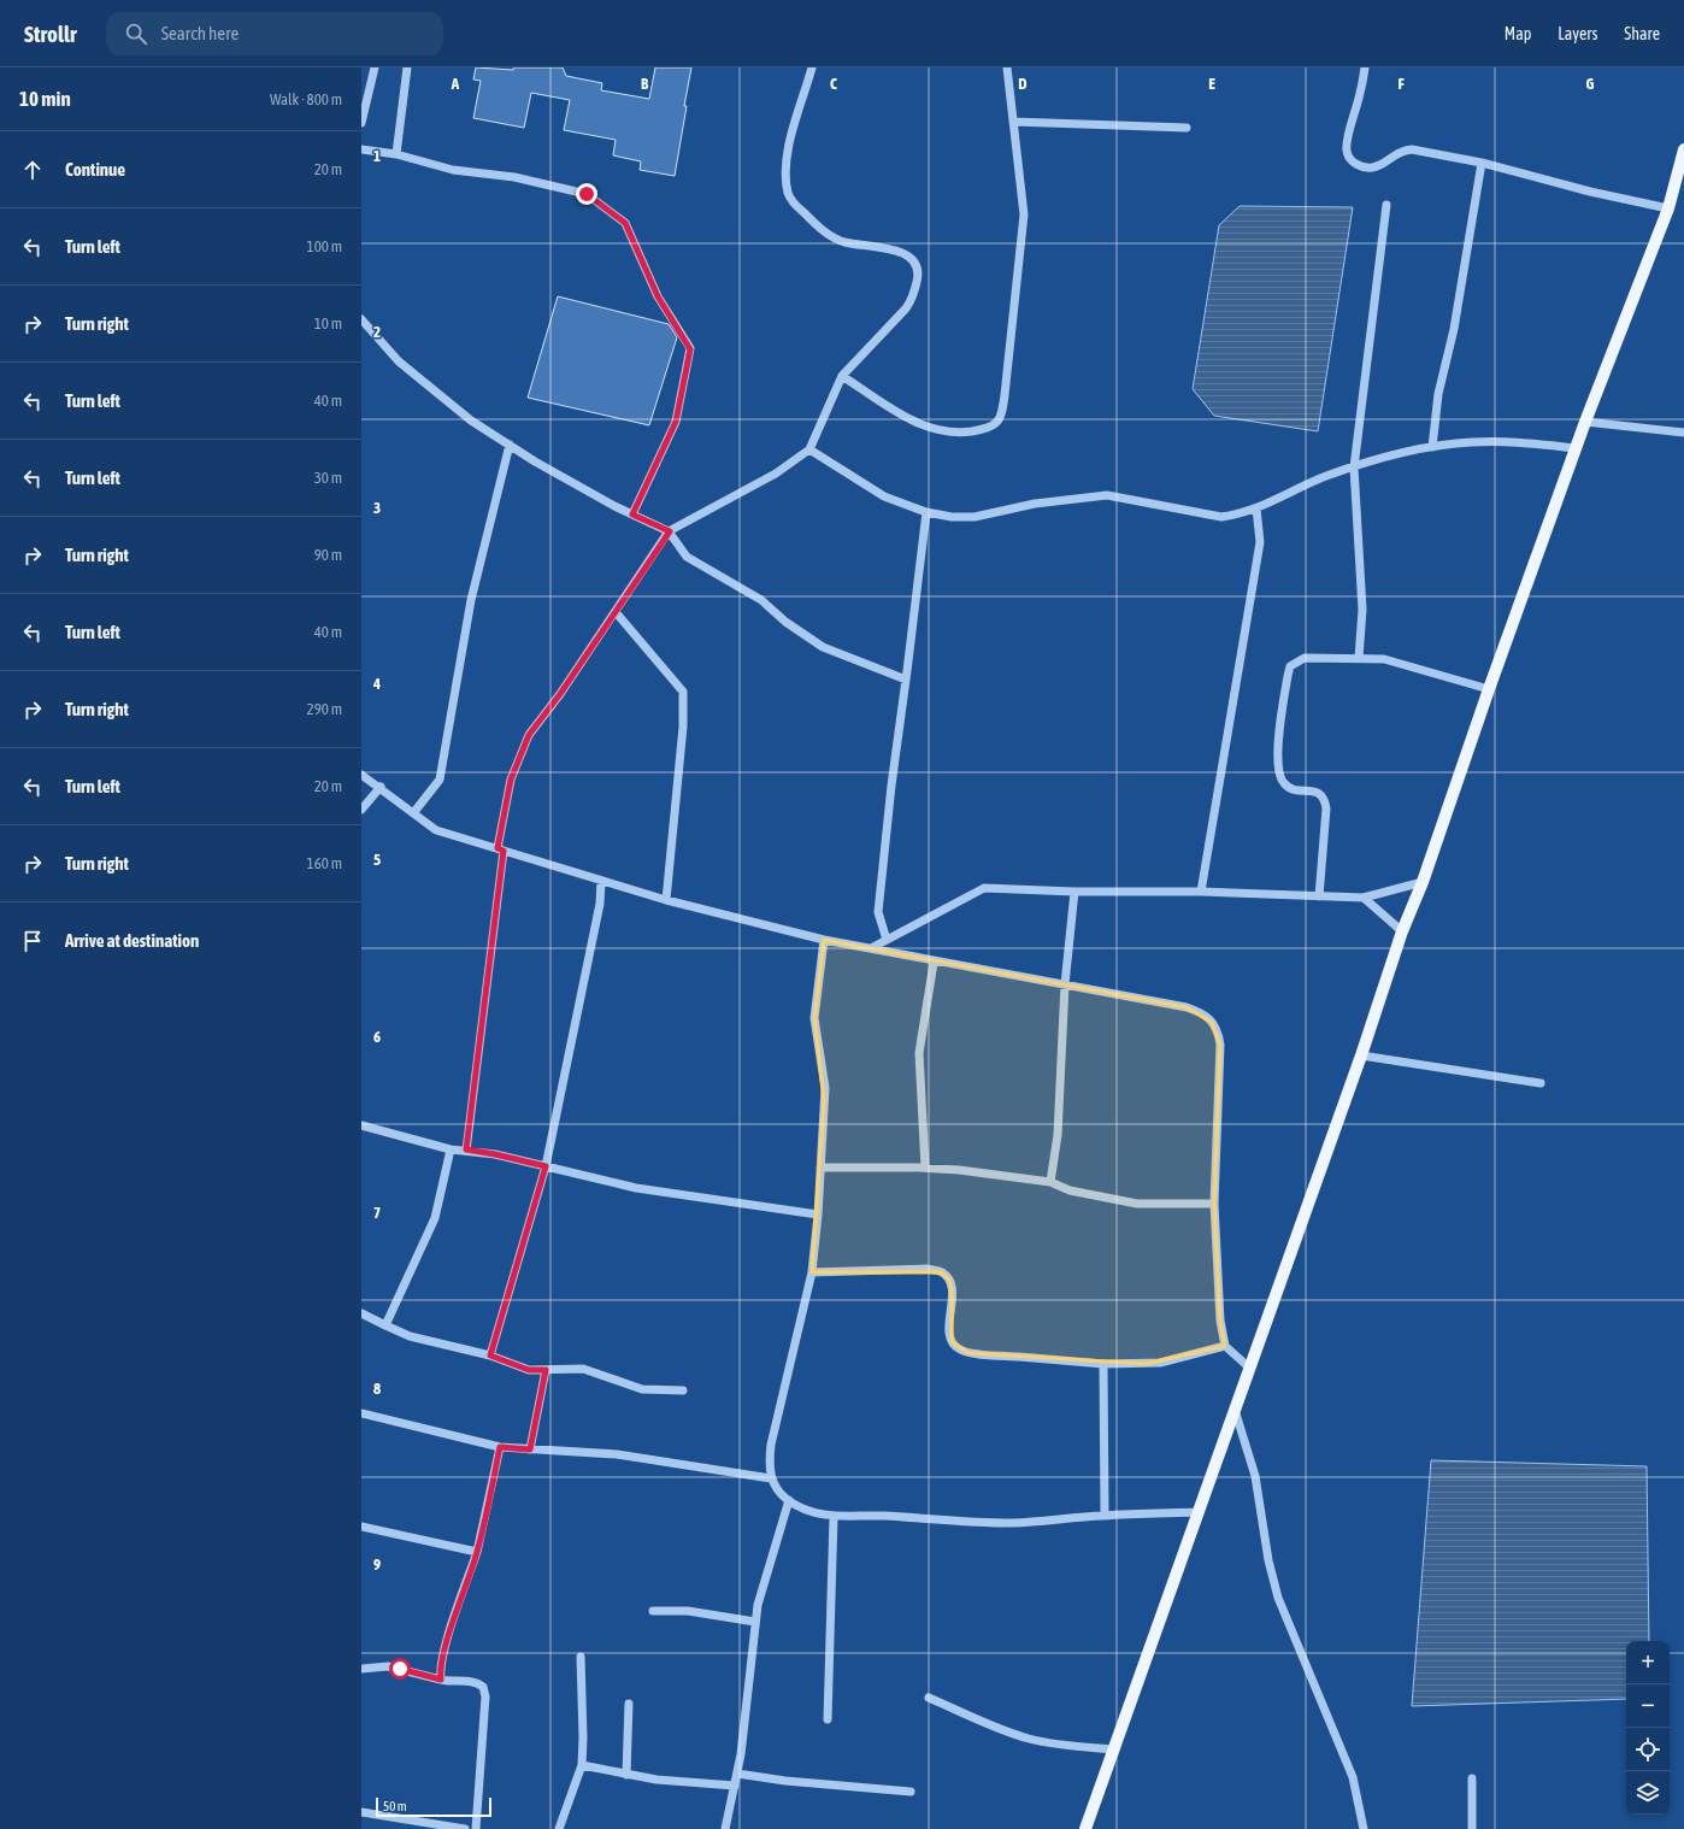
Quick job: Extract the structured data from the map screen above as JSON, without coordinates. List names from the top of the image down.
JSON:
{
  "scale_bar": "50 m",
  "page": {
    "header": "Strollr",
    "search": "Search here",
    "nav": ["Map", "Layers", "Share"],
    "heading": ["10 min", "Walk · 800 m"],
    "list": [
      ["Continue", "20 m"],
      ["Turn left", "100 m"],
      ["Turn right", "10 m"],
      ["Turn left", "40 m"],
      ["Turn left", "30 m"],
      ["Turn right", "90 m"],
      ["Turn left", "40 m"],
      ["Turn right", "290 m"],
      ["Turn left", "20 m"],
      ["Turn right", "160 m"],
      "Arrive at destination"
    ],
    "map_buttons": ["+", "−"],
    "scale": "50 m"
  },
  "grid": {
    "columns": [
      "A",
      "B",
      "C",
      "D",
      "E",
      "F",
      "G"
    ],
    "rows": [
      "1",
      "2",
      "3",
      "4",
      "5",
      "6",
      "7",
      "8",
      "9"
    ]
  }
}
